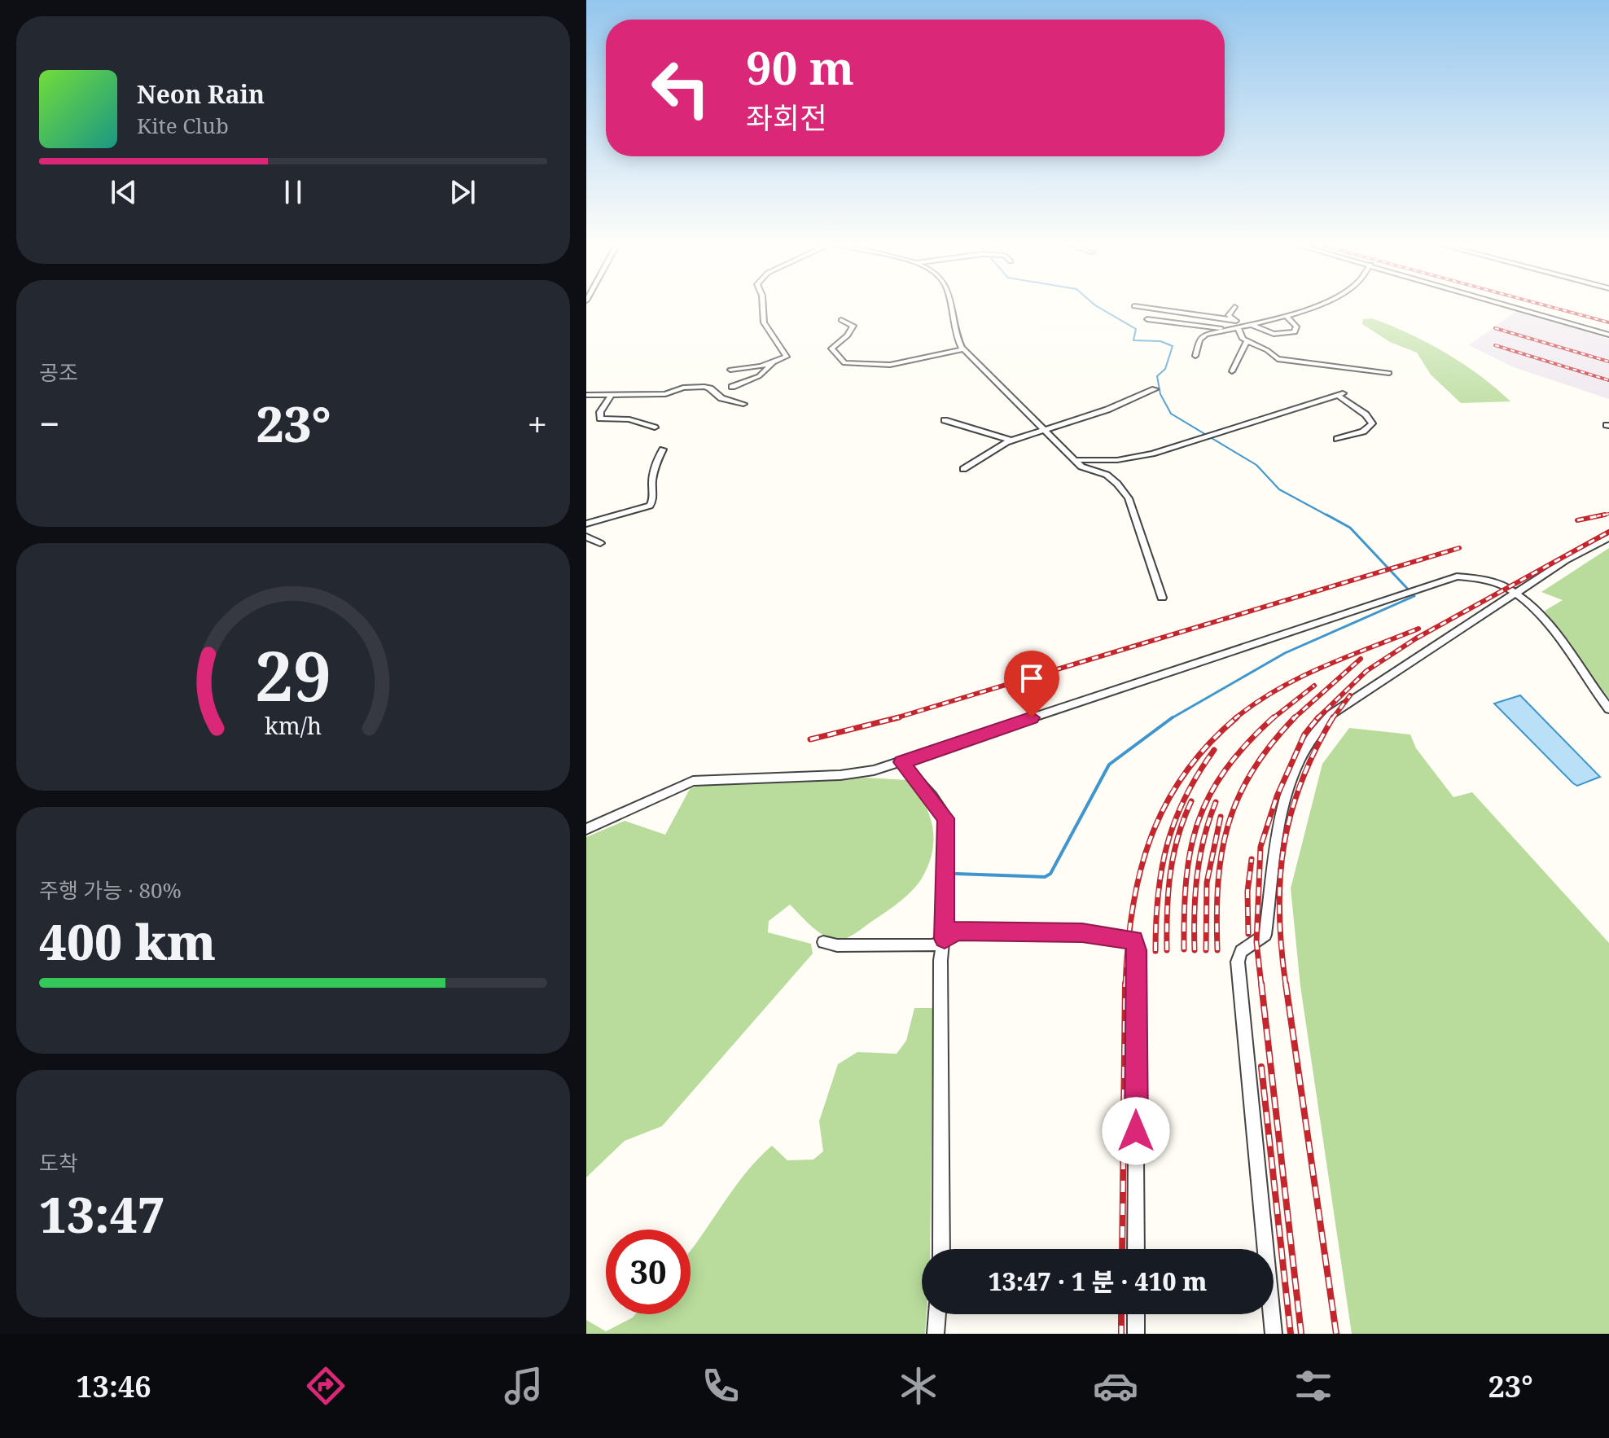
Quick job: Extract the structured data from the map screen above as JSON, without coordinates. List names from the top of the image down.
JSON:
{
  "page": {
    "turn": ["90 m", "좌회전"],
    "song": ["Neon Rain", "Kite Club"],
    "tile": [
      "공조",
      ["주행 가능 · 80%", "400 km"],
      ["도착", "13:47"]
    ],
    "heat": ["−", "23°", "+"],
    "limit": "30",
    "trip": "13:47 · 1 분 · 410 m",
    "tabs": ["13:46", "23°"],
    "gauge": ["29", "km/h"]
  }
}
